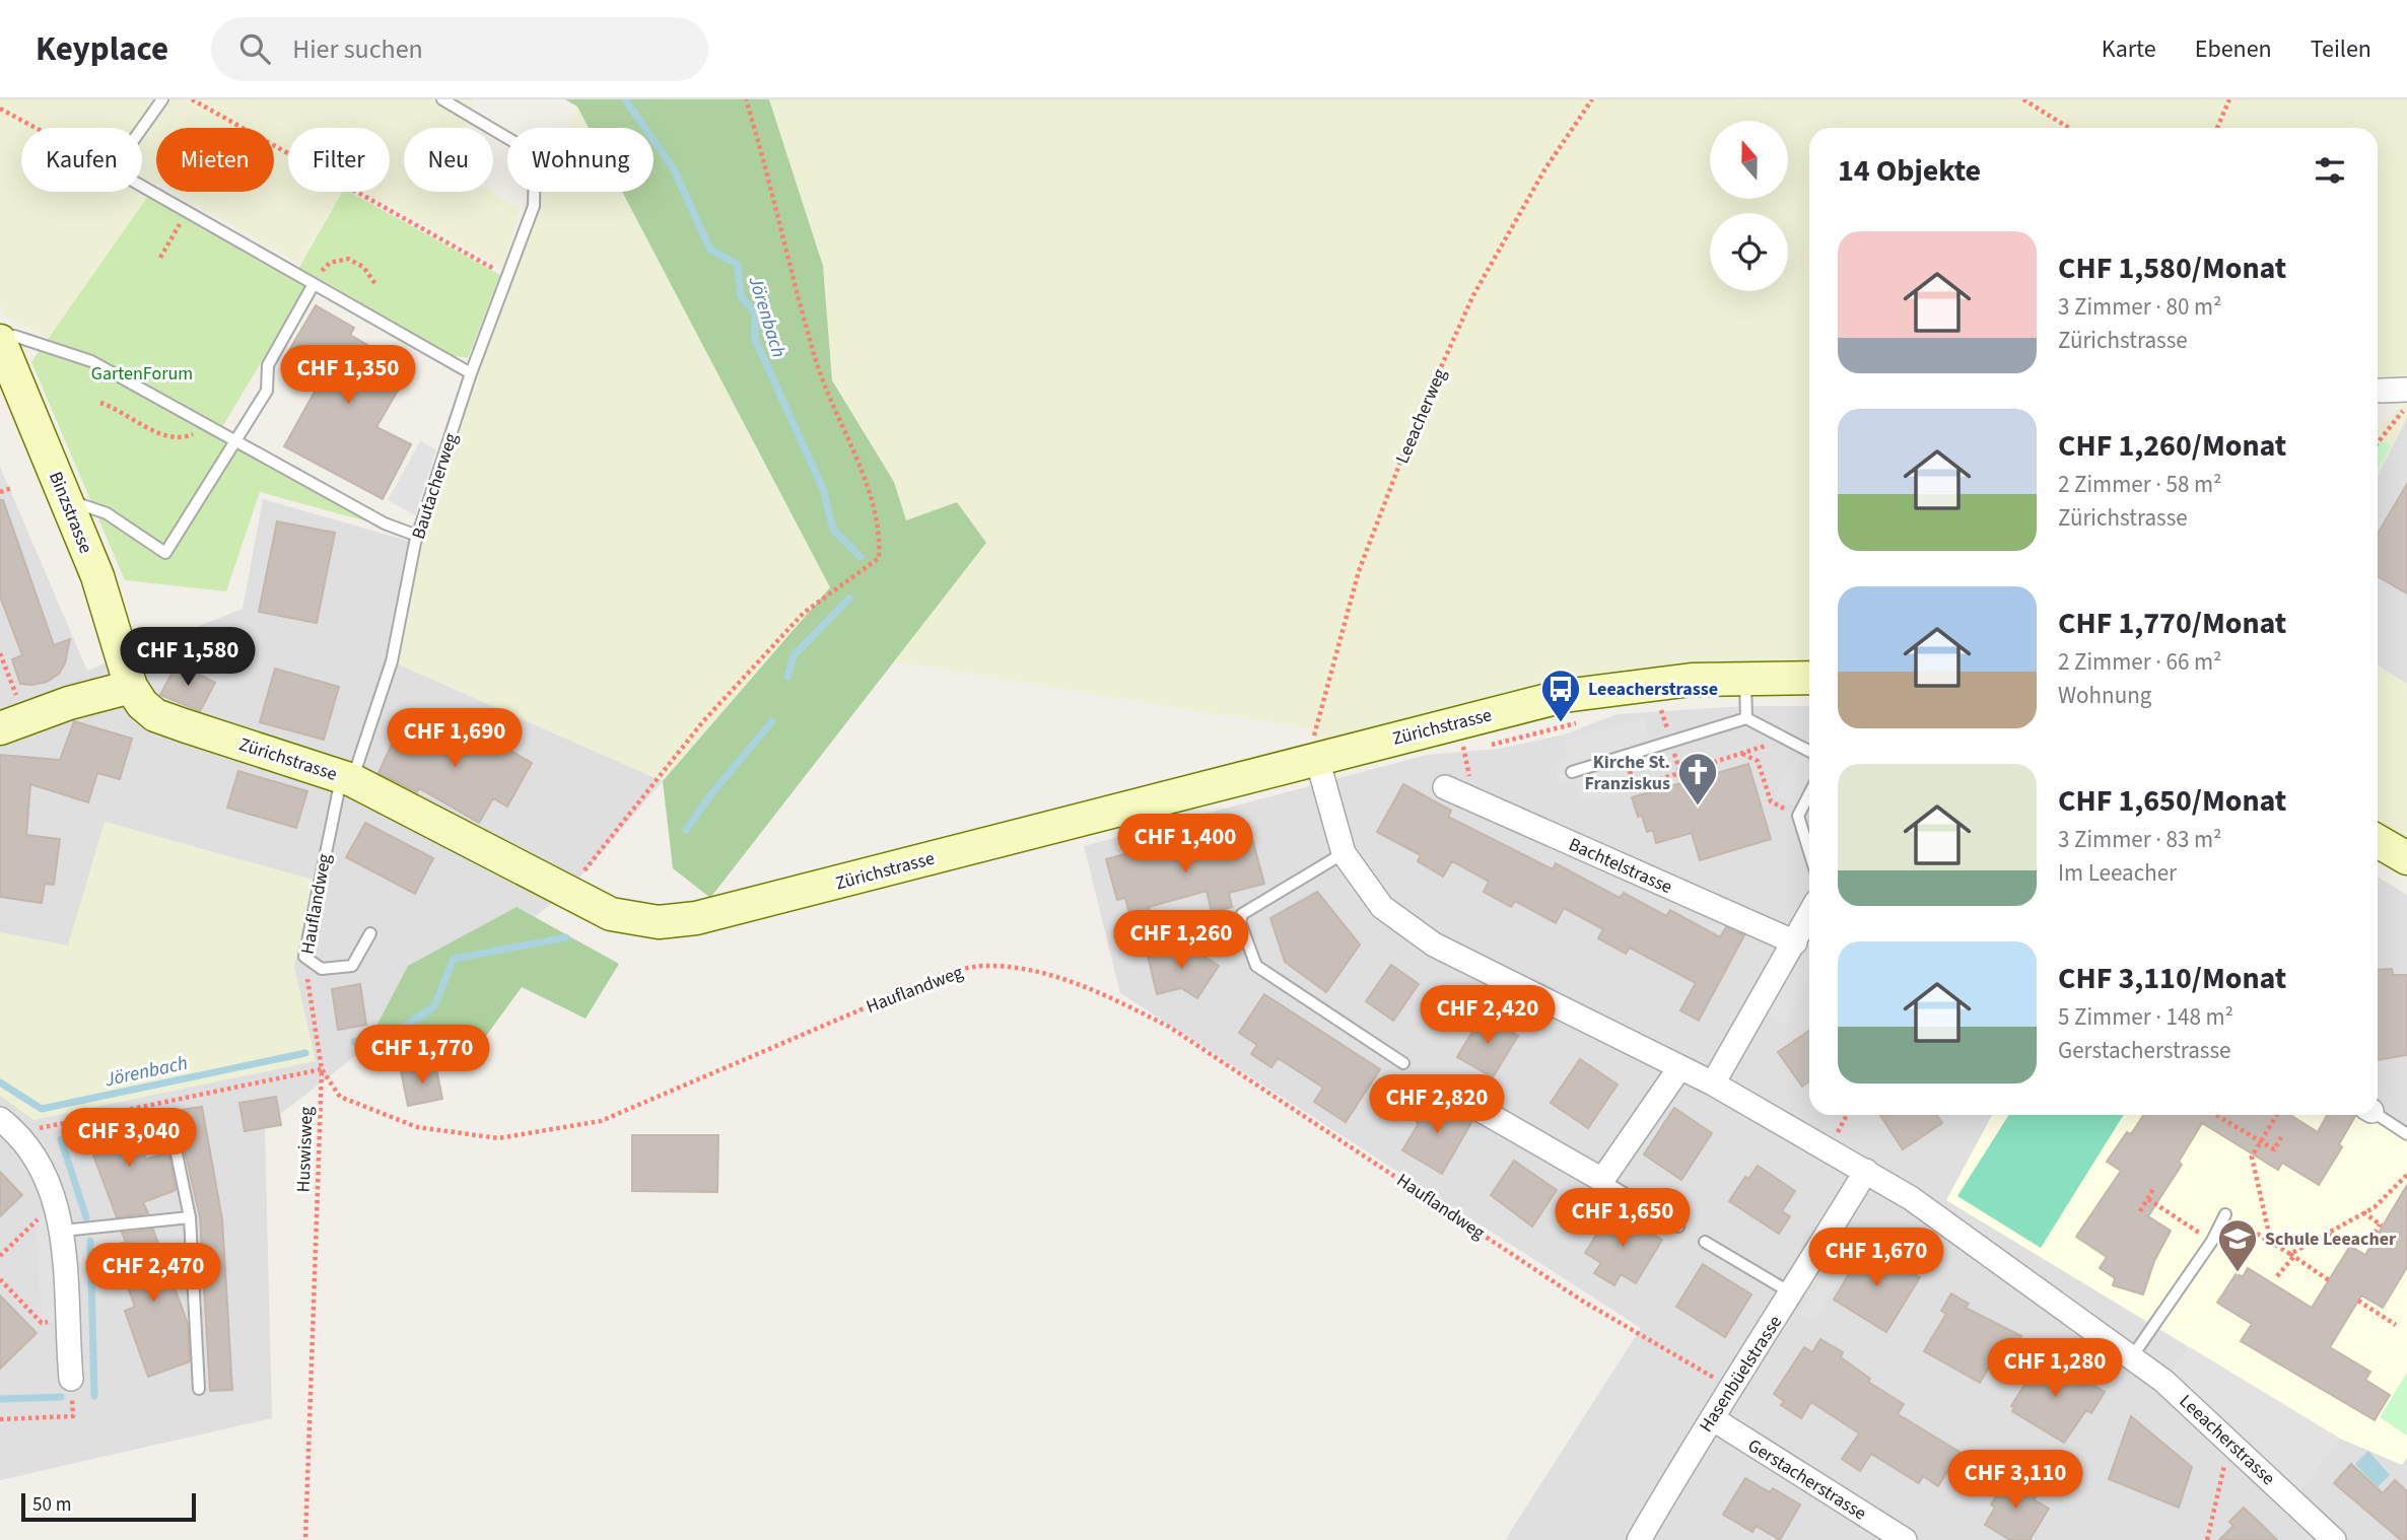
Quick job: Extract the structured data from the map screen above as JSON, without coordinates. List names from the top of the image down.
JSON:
{
  "streets": {
    "main road": ["Binzstrasse", "Zürichstrasse"],
    "street": [
      "Bachtelstrasse",
      "Hasenbüelstrasse",
      "Leeacherstrasse",
      "Gerstacherstrasse"
    ],
    "lane": ["Bautacherweg", "Hauflandweg"],
    "path": ["Leeacherweg", "Huswisweg"]
  },
  "crossings": [
    ["Leeacherweg", "Zürichstrasse"],
    ["Leeacherweg", "Leeacherstrasse"],
    ["Bautacherweg", "Zürichstrasse"],
    ["Bautacherweg", "Hauflandweg"],
    ["Binzstrasse", "Zürichstrasse"],
    ["Zürichstrasse", "Hauflandweg"],
    ["Zürichstrasse", "Leeacherstrasse"],
    ["Hauflandweg", "Huswisweg"],
    ["Hauflandweg", "Hasenbüelstrasse"],
    ["Hasenbüelstrasse", "Leeacherstrasse"],
    ["Hasenbüelstrasse", "Gerstacherstrasse"]
  ],
  "water": ["Jörenbach"],
  "parks": ["GartenForum"],
  "places": {
    "bus stop": ["Leeacherstrasse"],
    "church": ["Kirche St. Franziskus"],
    "school or university": ["Schule Leeacher"]
  },
  "scale_bar": "50 m",
  "north": "top",
  "page": {
    "header": "Keyplace",
    "search": "Hier suchen",
    "nav": ["Karte", "Ebenen", "Teilen"],
    "chip": [
      "Kaufen",
      "Mieten",
      "Filter",
      "Neu",
      "Wohnung"
    ],
    "heading": "14 Objekte",
    "list": [
      {
        "name": "CHF 1,580/Monat",
        "note": "3 Zimmer · 80 m² · Zürichstrasse"
      },
      {
        "name": "CHF 1,260/Monat",
        "note": "2 Zimmer · 58 m² · Zürichstrasse"
      },
      {
        "name": "CHF 1,770/Monat",
        "note": "2 Zimmer · 66 m² · Wohnung"
      },
      {
        "name": "CHF 1,650/Monat",
        "note": "3 Zimmer · 83 m² · Im Leeacher"
      },
      {
        "name": "CHF 3,110/Monat",
        "note": "5 Zimmer · 148 m² · Gerstacherstrasse"
      }
    ],
    "price": [
      "CHF 1,350",
      "CHF 1,580",
      "CHF 1,690",
      "CHF 1,400",
      "CHF 1,260",
      "CHF 2,420",
      "CHF 1,770",
      "CHF 2,820",
      "CHF 3,040",
      "CHF 1,650",
      "CHF 1,670",
      "CHF 2,470",
      "CHF 1,280",
      "CHF 3,110"
    ],
    "scale": "50 m"
  }
}
